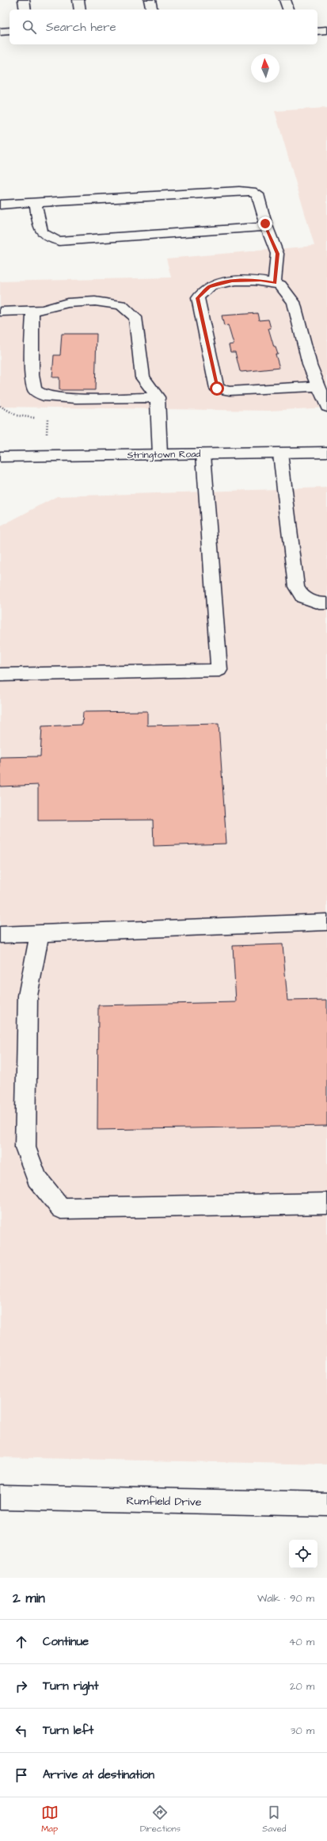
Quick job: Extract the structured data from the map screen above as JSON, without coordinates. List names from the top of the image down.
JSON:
{
  "streets": {
    "main road": ["Stringtown Road", "Rumfield Drive"]
  },
  "north": "top",
  "page": {
    "search": "Search here",
    "heading": ["2 min", "Walk · 90 m"],
    "list": [
      ["Continue", "40 m"],
      ["Turn right", "20 m"],
      ["Turn left", "30 m"],
      "Arrive at destination"
    ],
    "nav": ["Map", "Directions", "Saved"]
  }
}
